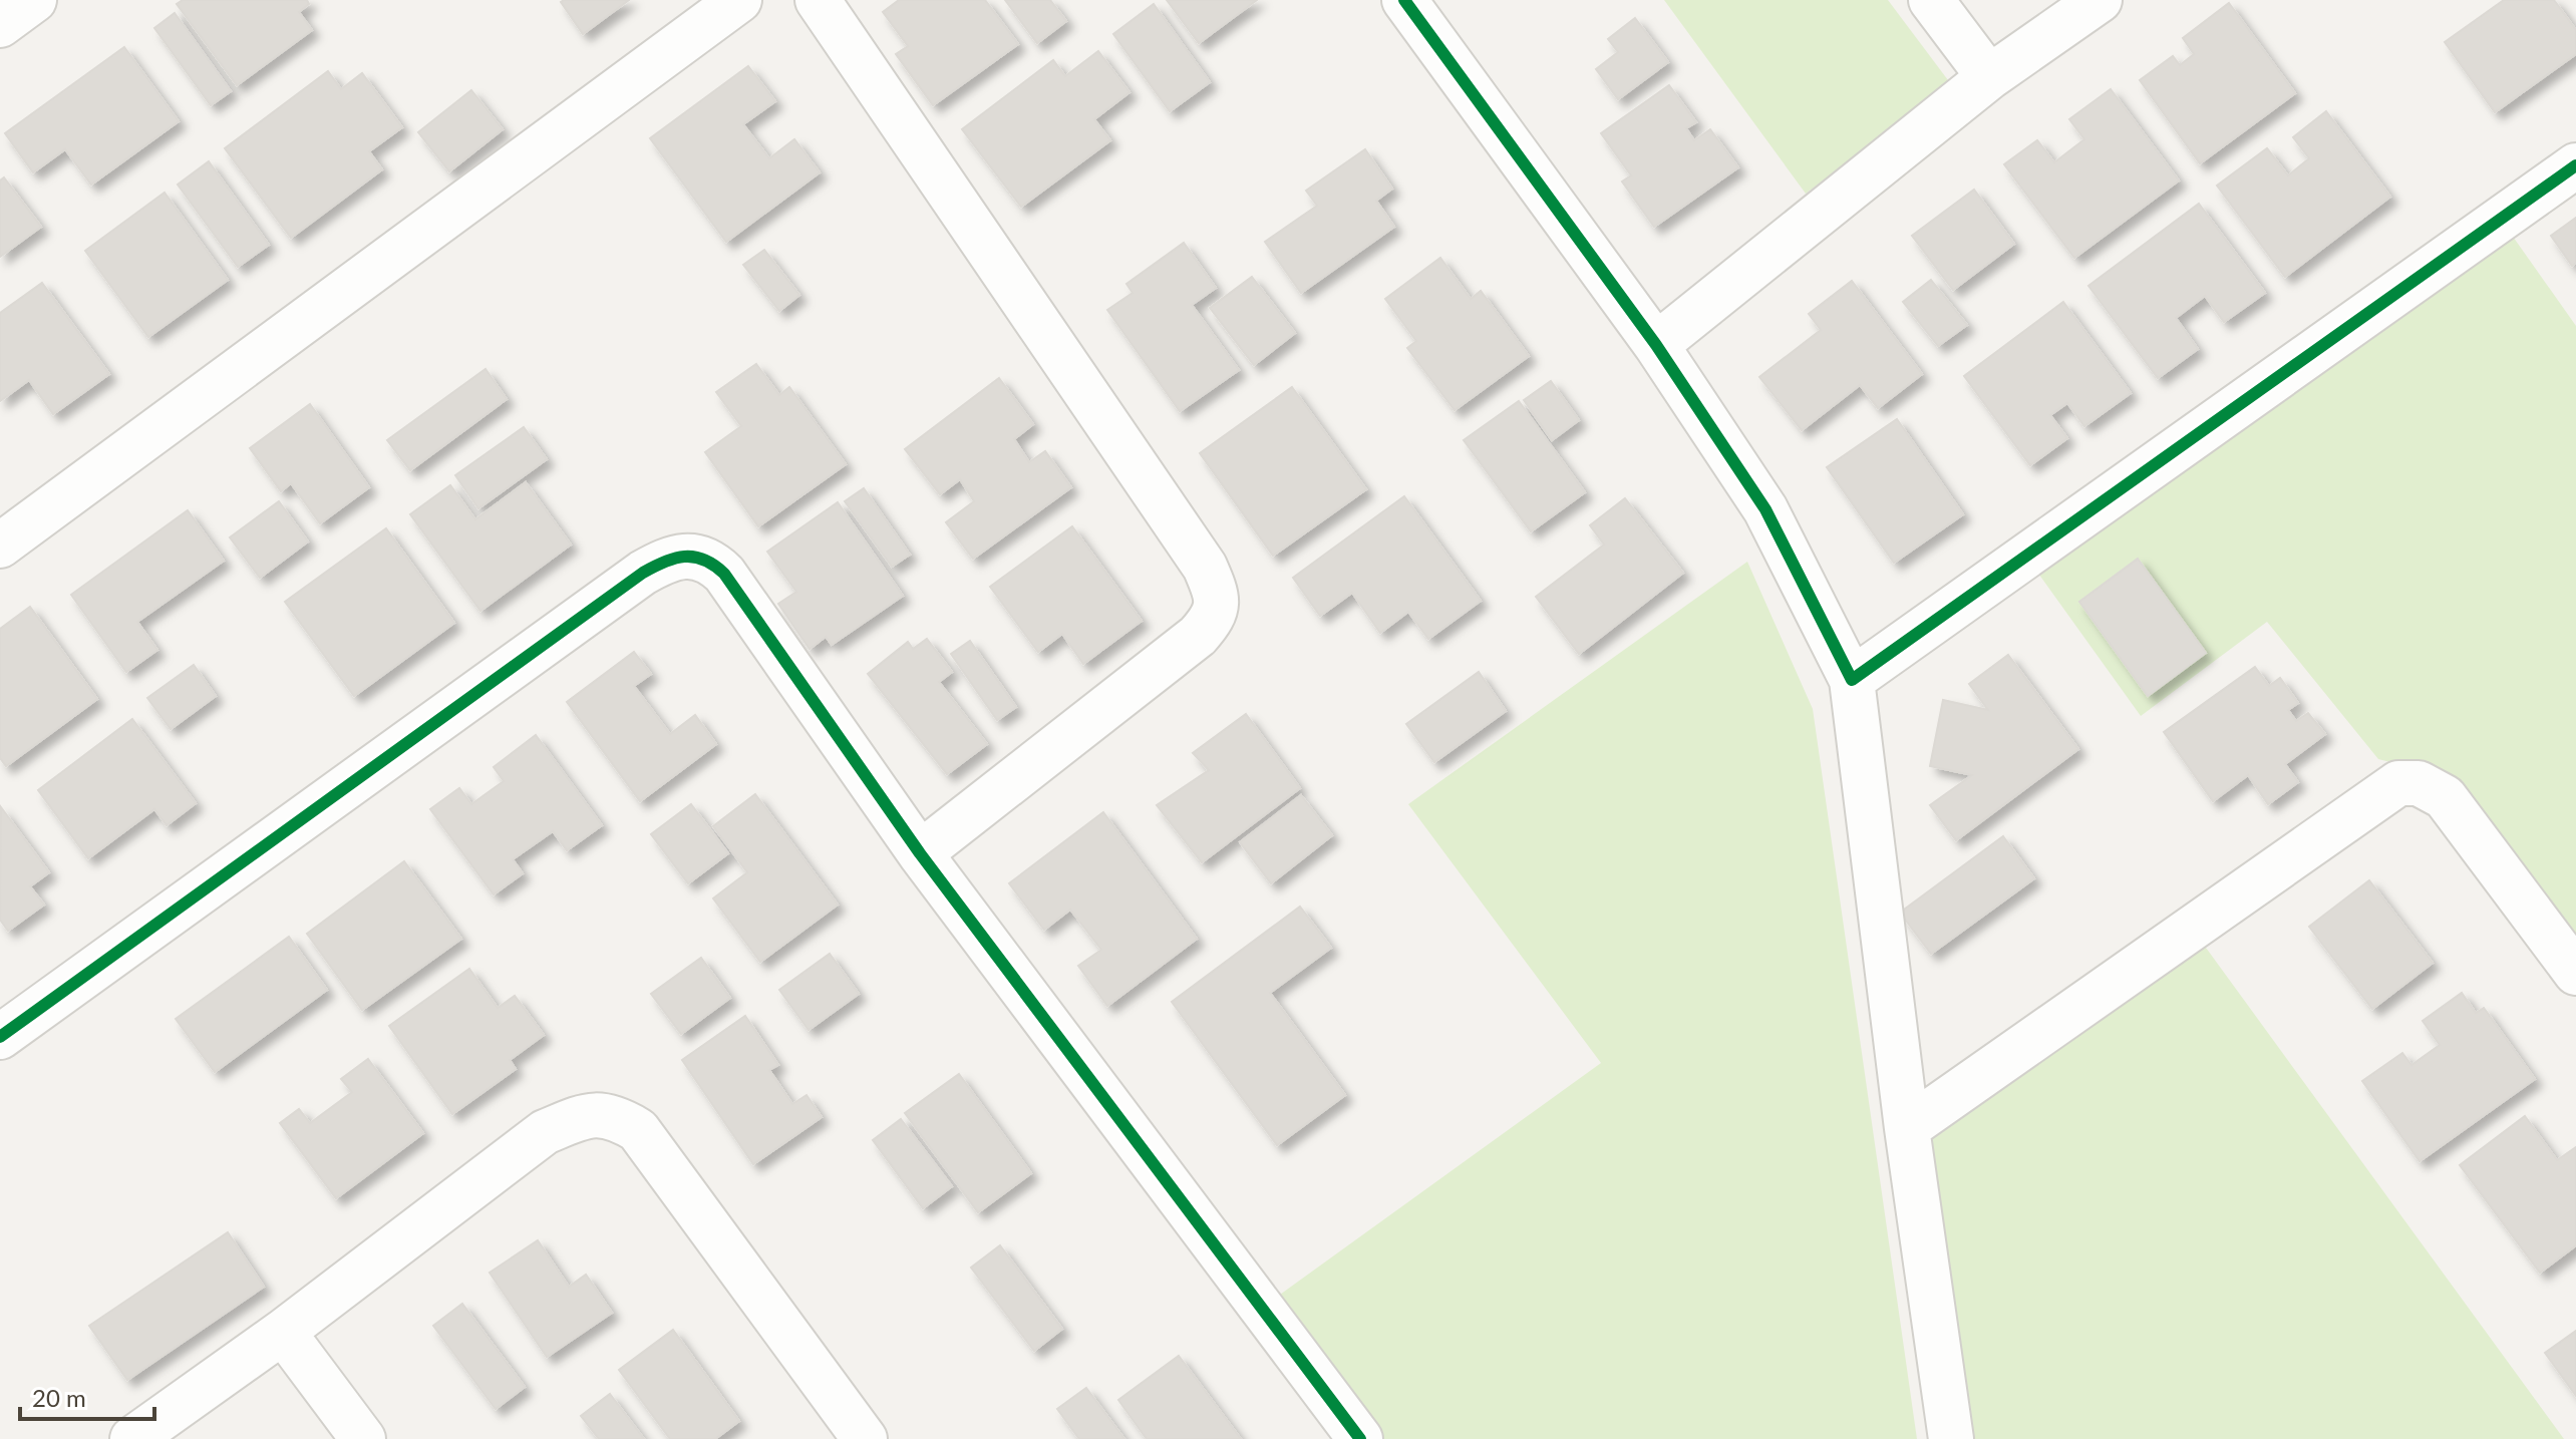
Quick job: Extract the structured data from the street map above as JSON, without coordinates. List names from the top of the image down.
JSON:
{
  "scale_bar": "20 m"
}
